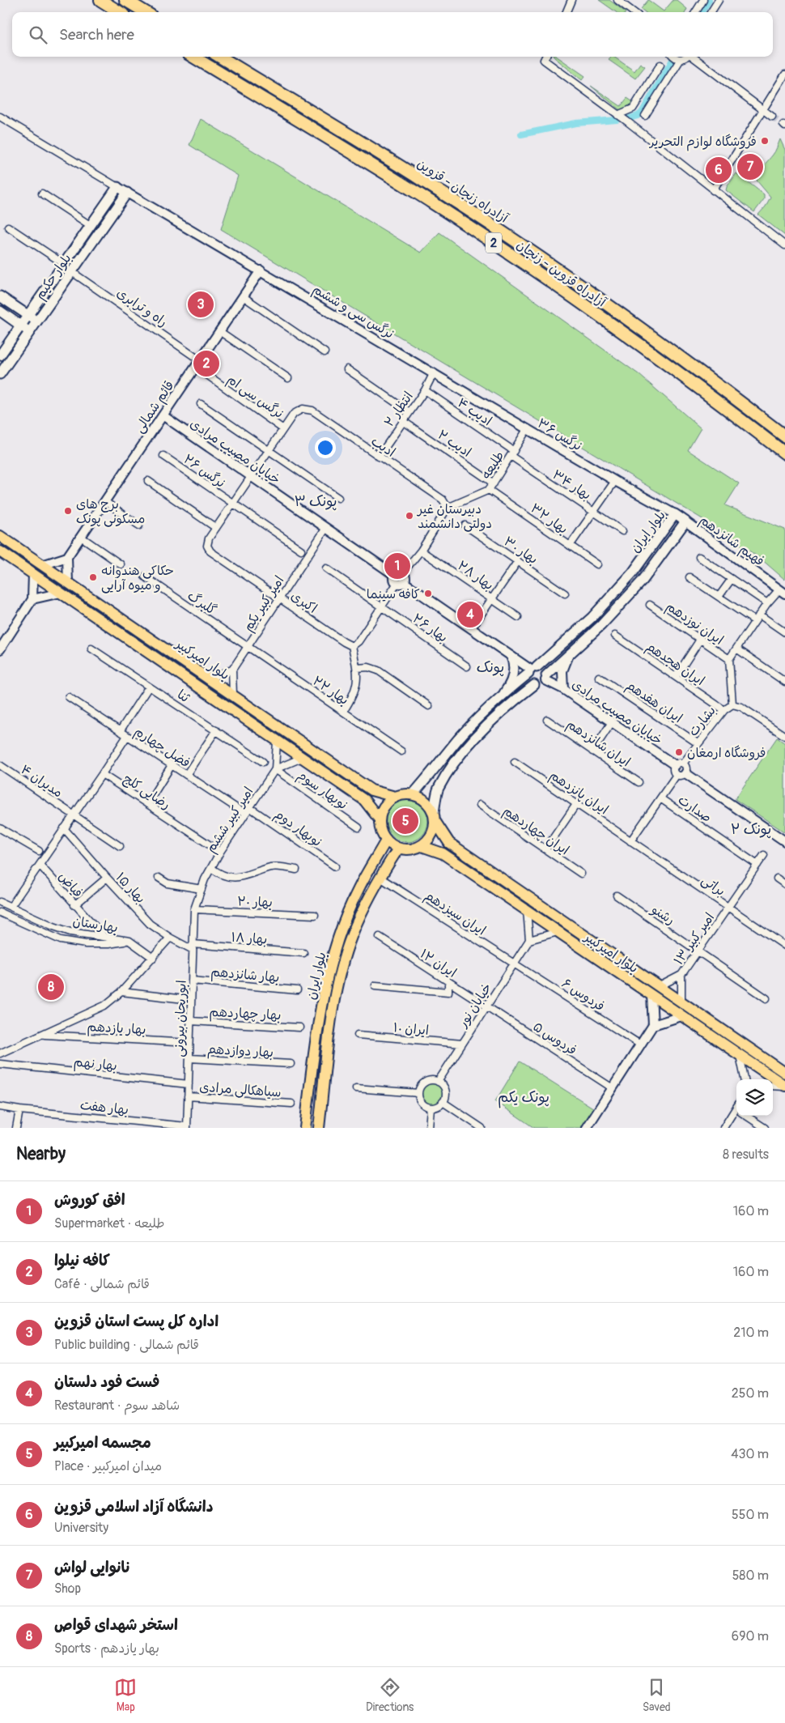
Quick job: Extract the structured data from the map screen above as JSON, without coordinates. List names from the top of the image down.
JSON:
{
  "streets": {
    "highway": ["آزادراه زنجان - قزوین", "2", "آزادراه قزوین - زنجان"],
    "main road": ["بلوار حکیم", "بلوار ایران", "بلوار امیرکبیر"],
    "street": [
      "راه و ترابری",
      "نرگس سی و ششم",
      "نرگس سی ام",
      "قائم شمالی",
      "انتظار ۲",
      "ادیب ۴",
      "نرگس ۳۶",
      "ادیب ۲",
      "ادیب",
      "خیابان مصیب مرادی",
      "طلیعه",
      "نرگس ۲۶",
      "بهار ۳۴",
      "بهار ۳۲",
      "فهیم شانزدهم",
      "بهار ۳۰",
      "بهار ۲۸",
      "اکبری",
      "گلبرگ",
      "امیر کبیر یکم",
      "ایران نوزدهم",
      "بهار ۲۶",
      "ایران هجدهم",
      "بهار ۲۲",
      "ثنا",
      "ایران هفدهم",
      "بشارت",
      "ایران شانزدهم",
      "فضل چهارم",
      "مدیران ۴",
      "نوبهار سوم",
      "رضایی کلج",
      "ایران پانزدهم",
      "صدارت",
      "امیر کبیر ششم",
      "نوبهار دوم",
      "ایران چهاردهم",
      "فیاض",
      "براتی",
      "بهار ۱۵",
      "بهار ۲۰",
      "ایران سیزدهم",
      "رشنو",
      "بهارستان",
      "بهار ۱۸",
      "امیر کبیر ۱۳",
      "ایران ۱۲",
      "بهار شانزدهم",
      "فردوس ۶",
      "خیابان نور",
      "بهار چهاردهم",
      "ابوریحان بیرونی",
      "بهار یازدهم",
      "ایران ۱۰",
      "فردوس ۵",
      "بهار دوازدهم",
      "بهار نهم",
      "سیاهکالی مرادی",
      "بهار هفت"
    ]
  },
  "crossings": [
    ["بلوار حکیم", "راه و ترابری"],
    ["بلوار حکیم", "نرگس سی و ششم"],
    ["راه و ترابری", "نرگس سی ام"],
    ["راه و ترابری", "قائم شمالی"],
    ["نرگس سی و ششم", "قائم شمالی"],
    ["نرگس سی و ششم", "انتظار ۲"],
    ["نرگس سی و ششم", "نرگس ۳۶"],
    ["نرگس سی ام", "قائم شمالی"],
    ["نرگس سی ام", "ادیب"],
    ["قائم شمالی", "خیابان مصیب مرادی"],
    ["انتظار ۲", "ادیب ۴"],
    ["انتظار ۲", "نرگس ۳۶"],
    ["انتظار ۲", "ادیب ۲"],
    ["انتظار ۲", "ادیب"],
    ["ادیب ۴", "طلیعه"],
    ["ادیب ۴", "بهار ۳۴"],
    ["نرگس ۳۶", "طلیعه"],
    ["نرگس ۳۶", "بلوار ایران"],
    ["ادیب ۲", "طلیعه"],
    ["ادیب", "طلیعه"],
    ["خیابان مصیب مرادی", "بلوار ایران"],
    ["خیابان مصیب مرادی", "امیر کبیر یکم"],
    ["خیابان مصیب مرادی", "بشارت"],
    ["طلیعه", "بهار ۳۴"],
    ["طلیعه", "بهار ۳۲"],
    ["بلوار ایران", "فهیم شانزدهم"],
    ["بلوار ایران", "بلوار امیرکبیر"],
    ["اکبری", "امیر کبیر یکم"],
    ["گلبرگ", "امیر کبیر یکم"],
    ["گلبرگ", "بهار ۲۲"],
    ["امیر کبیر یکم", "بهار ۲۲"],
    ["ایران هجدهم", "بشارت"],
    ["ایران هفدهم", "بشارت"],
    ["فضل چهارم", "امیر کبیر ششم"],
    ["نوبهار سوم", "امیر کبیر ششم"],
    ["رضایی کلج", "امیر کبیر ششم"],
    ["ایران پانزدهم", "براتی"],
    ["صدارت", "امیر کبیر ۱۳"],
    ["امیر کبیر ششم", "نوبهار دوم"],
    ["امیر کبیر ششم", "بهار ۲۰"],
    ["امیر کبیر ششم", "ابوریحان بیرونی"],
    ["فیاض", "بهارستان"],
    ["براتی", "امیر کبیر ۱۳"],
    ["بهار ۱۵", "بهار ۱۸"],
    ["بهار ۱۵", "ابوریحان بیرونی"],
    ["بهار ۲۰", "ابوریحان بیرونی"],
    ["ایران سیزدهم", "فردوس ۶"],
    ["ایران سیزدهم", "خیابان نور"],
    ["رشنو", "امیر کبیر ۱۳"],
    ["بهار ۱۸", "ابوریحان بیرونی"],
    ["ایران ۱۲", "خیابان نور"],
    ["ایران ۱۲", "فردوس ۵"],
    ["بهار شانزدهم", "ابوریحان بیرونی"],
    ["فردوس ۶", "خیابان نور"],
    ["خیابان نور", "ایران ۱۰"],
    ["خیابان نور", "فردوس ۵"],
    ["بهار چهاردهم", "ابوریحان بیرونی"],
    ["ابوریحان بیرونی", "بهار یازدهم"],
    ["ابوریحان بیرونی", "بهار دوازدهم"],
    ["ابوریحان بیرونی", "بهار نهم"],
    ["ابوریحان بیرونی", "سیاهکالی مرادی"],
    ["ابوریحان بیرونی", "بهار هفت"]
  ],
  "districts": [
    "پونک ۳",
    "پونک",
    "پونک ۲",
    "پونک یکم"
  ],
  "places": [
    "فروشگاه لوازم التحریر",
    "برج های مسکونی پونک",
    "دبیرستان غیر دولتی دانشمند",
    "حکاکی هندوانه و میوه آرایی",
    "کافه سینما",
    "فروشگاه ارمغان"
  ],
  "page": {
    "search": "Search here",
    "pins": [
      "7",
      "6",
      "3",
      "2",
      "1",
      "4",
      "5",
      "8"
    ],
    "heading": ["Nearby", "8 results"],
    "list": [
      {
        "mark": "1",
        "name": "افق کوروش",
        "note": "Supermarket · طلیعه",
        "value": "160 m"
      },
      {
        "mark": "2",
        "name": "کافه نیلوا",
        "note": "Café · قائم شمالی",
        "value": "160 m"
      },
      {
        "mark": "3",
        "name": "اداره کل پست استان قزوین",
        "note": "Public building · قائم شمالی",
        "value": "210 m"
      },
      {
        "mark": "4",
        "name": "فست فود دلستان",
        "note": "Restaurant · شاهد سوم",
        "value": "250 m"
      },
      {
        "mark": "5",
        "name": "مجسمه امیرکبیر",
        "note": "Place · میدان امیرکبیر",
        "value": "430 m"
      },
      {
        "mark": "6",
        "name": "دانشگاه آزاد اسلامی قزوین",
        "note": "University",
        "value": "550 m"
      },
      {
        "mark": "7",
        "name": "نانوایی لواش",
        "note": "Shop",
        "value": "580 m"
      },
      {
        "mark": "8",
        "name": "استخر شهدای قواص",
        "note": "Sports · بهار یازدهم",
        "value": "690 m"
      }
    ],
    "nav": ["Map", "Directions", "Saved"]
  }
}
